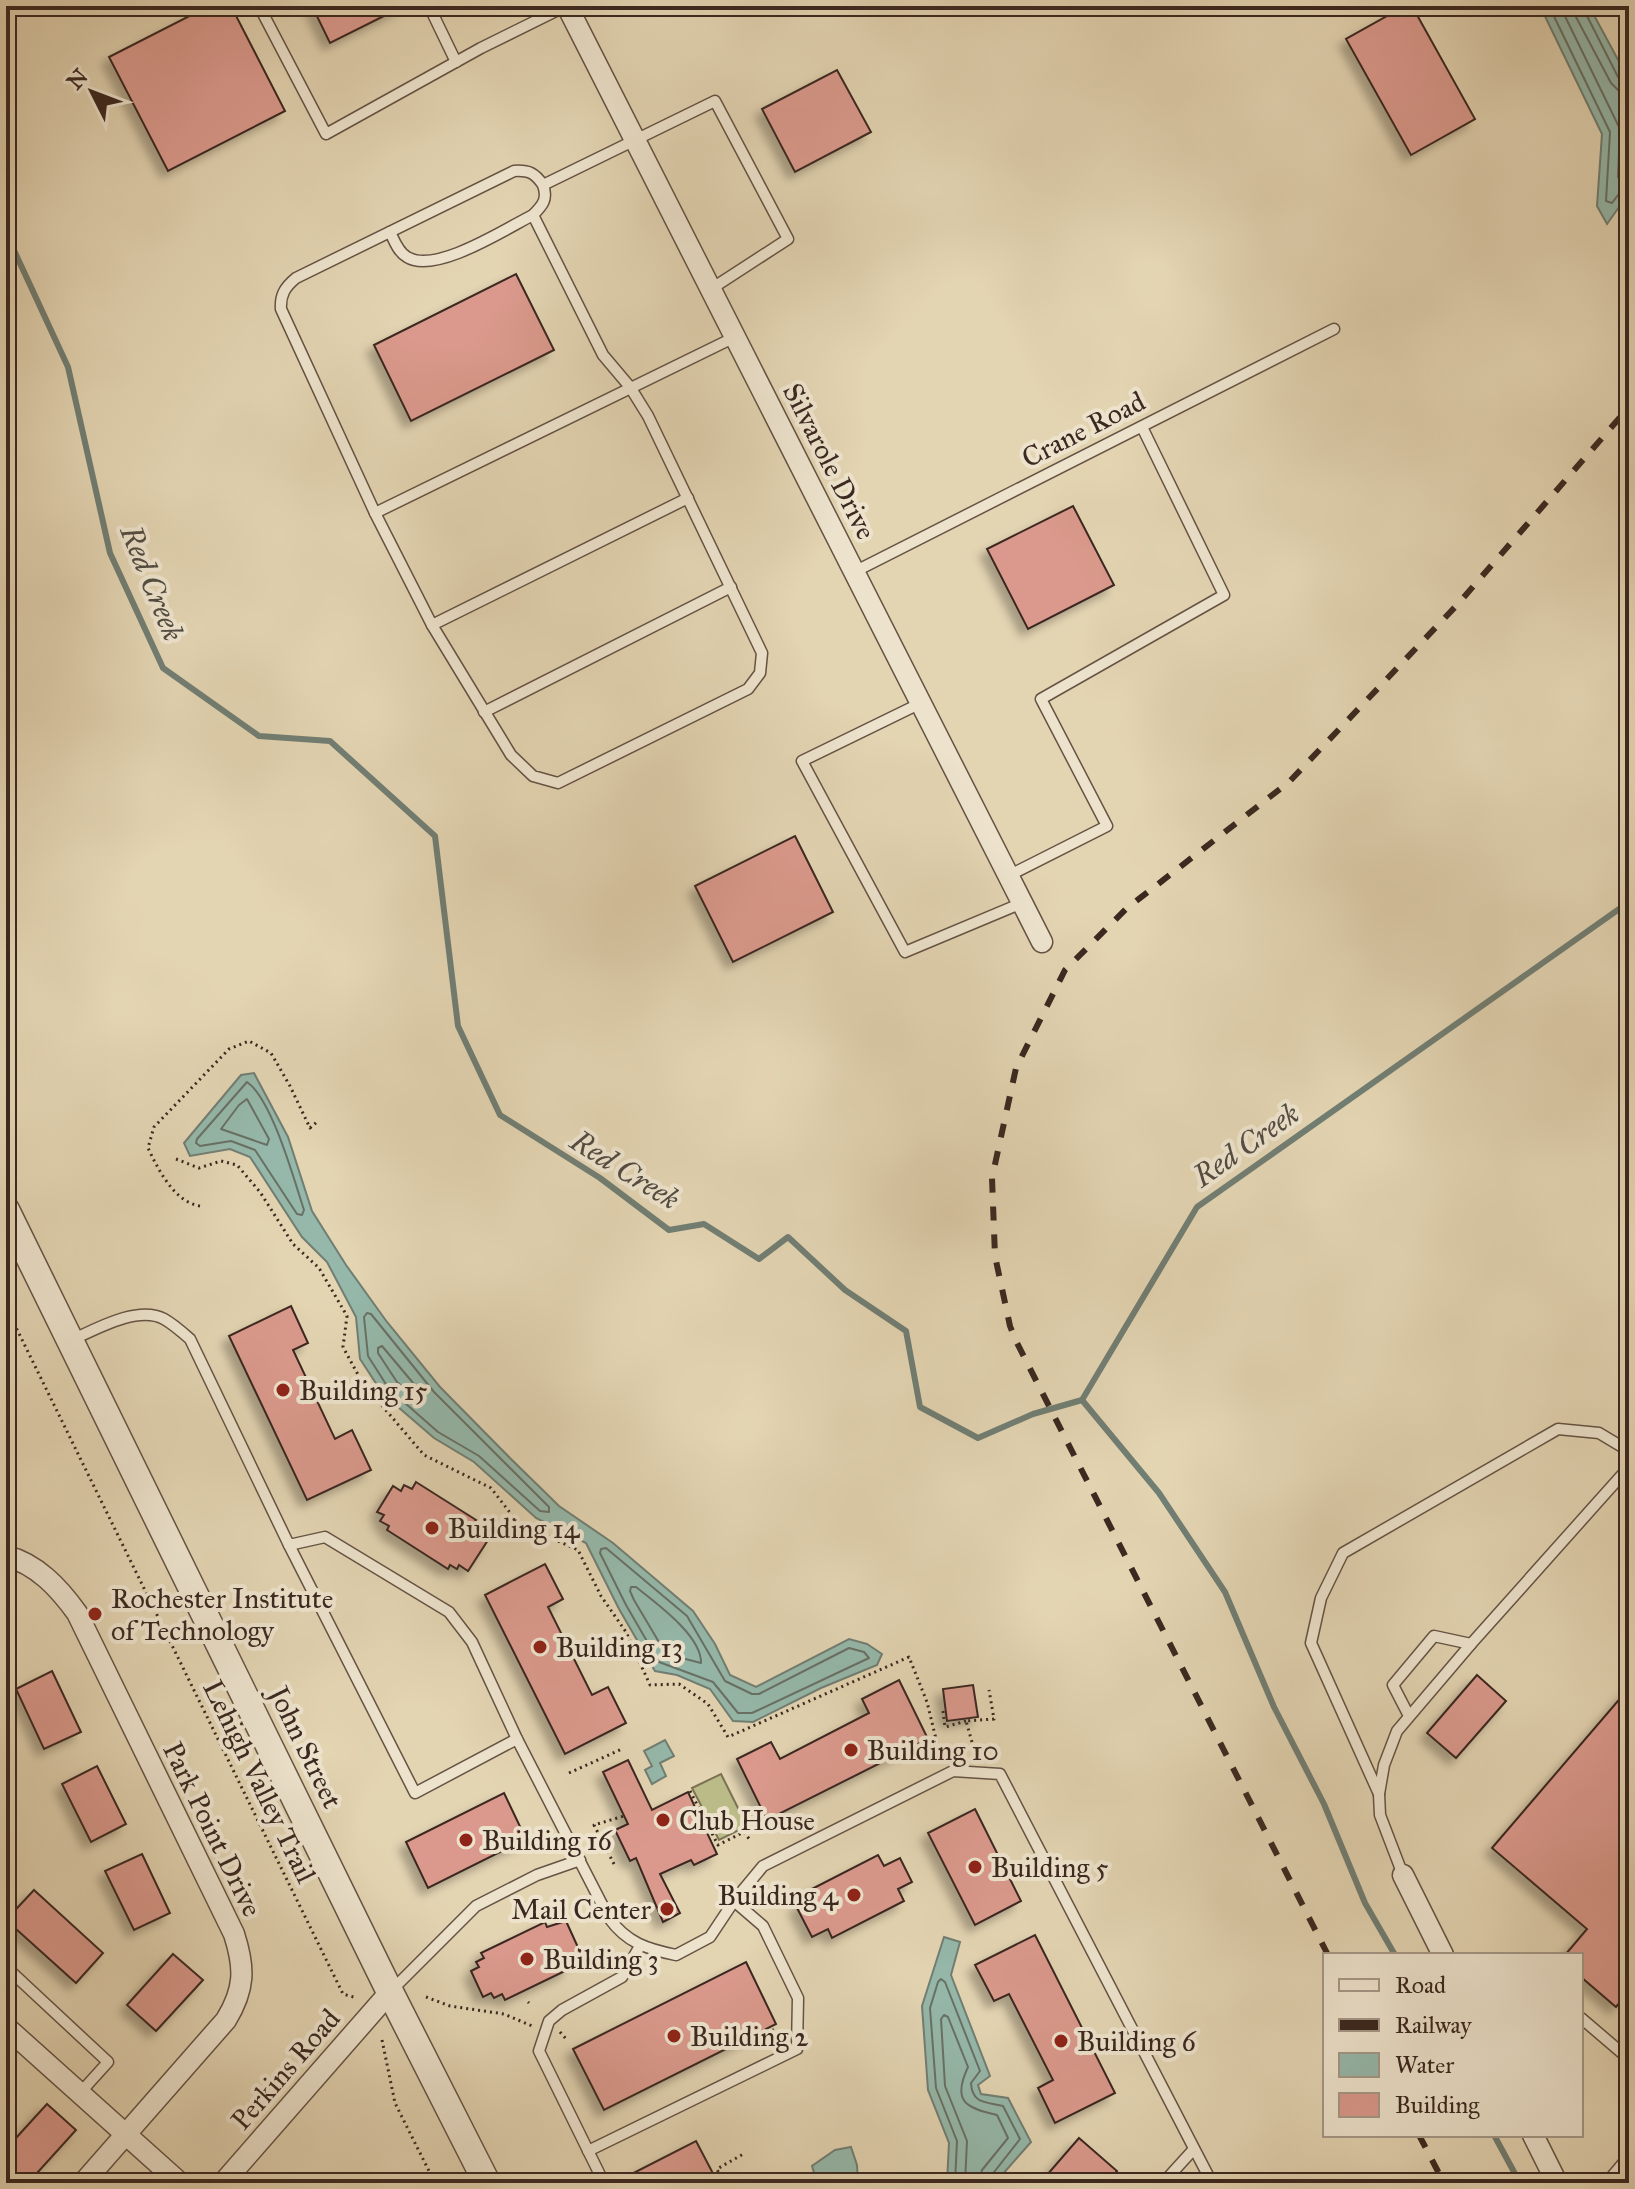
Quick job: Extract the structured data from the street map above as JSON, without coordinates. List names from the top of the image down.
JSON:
{
  "streets": {
    "street": [
      "Silvarole Drive",
      "John Street",
      "Park Point Drive",
      "Perkins Road"
    ],
    "lane": ["Crane Road"],
    "path": ["Lehigh Valley Trail"]
  },
  "crossings": [
    ["Crane Road", "Silvarole Drive"],
    ["John Street", "Perkins Road"]
  ],
  "water": ["Red Creek"],
  "places": [
    "Building 15",
    "Building 14",
    "Rochester Institute of Technology",
    "Building 13",
    "Building 10",
    "Club House",
    "Building 16",
    "Building 5",
    "Building 4",
    "Mail Center",
    "Building 3",
    "Building 2",
    "Building 6"
  ],
  "legend": [
    "Road",
    "Railway",
    "Water",
    "Building"
  ],
  "north": "top left"
}
